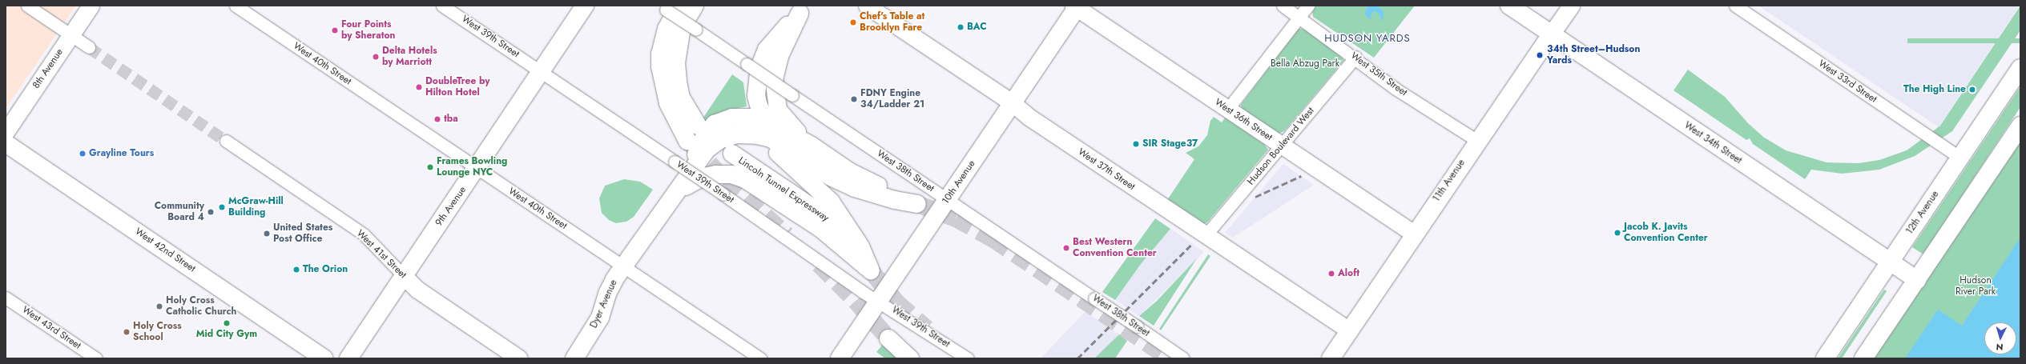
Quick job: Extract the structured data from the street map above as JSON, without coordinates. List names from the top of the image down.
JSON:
{
  "streets": {
    "main road": [
      "8th Avenue",
      "West 36th Street",
      "West 34th Street",
      "West 37th Street",
      "11th Avenue",
      "10th Avenue",
      "Lincoln Tunnel Expressway",
      "9th Avenue",
      "12th Avenue",
      "West 42nd Street",
      "West 41st Street",
      "Dyer Avenue"
    ],
    "street": [
      "West 39th Street",
      "West 40th Street",
      "West 35th Street",
      "West 33rd Street",
      "Hudson Boulevard West",
      "West 38th Street",
      "West 43rd Street"
    ]
  },
  "crossings": [
    ["West 39th Street", "10th Avenue"],
    ["West 39th Street", "9th Avenue"],
    ["West 40th Street", "9th Avenue"],
    ["West 40th Street", "Dyer Avenue"],
    ["West 35th Street", "Hudson Boulevard West"],
    ["West 35th Street", "11th Avenue"],
    ["West 33rd Street", "12th Avenue"],
    ["West 36th Street", "Hudson Boulevard West"],
    ["West 36th Street", "11th Avenue"],
    ["West 36th Street", "10th Avenue"],
    ["West 34th Street", "11th Avenue"],
    ["West 34th Street", "12th Avenue"],
    ["Hudson Boulevard West", "West 37th Street"],
    ["West 37th Street", "11th Avenue"],
    ["West 37th Street", "10th Avenue"],
    ["West 38th Street", "10th Avenue"],
    ["9th Avenue", "West 41st Street"]
  ],
  "districts": ["HUDSON YARDS"],
  "parks": ["Bella Abzug Park", "Hudson River Park"],
  "places": [
    "Chef's Table at Brooklyn Fare",
    "BAC",
    "Four Points by Sheraton",
    "34th Street–Hudson Yards",
    "Delta Hotels by Marriott",
    "DoubleTree by Hilton Hotel",
    "The High Line",
    "FDNY Engine 34/Ladder 21",
    "tba",
    "SIR Stage37",
    "Grayline Tours",
    "Frames Bowling Lounge NYC",
    "McGraw-Hill Building",
    "Community Board 4",
    "Jacob K. Javits Convention Center",
    "United States Post Office",
    "Best Western Convention Center",
    "The Orion",
    "Aloft",
    "Holy Cross Catholic Church",
    "Mid City Gym",
    "Holy Cross School"
  ],
  "north": "bottom"
}
